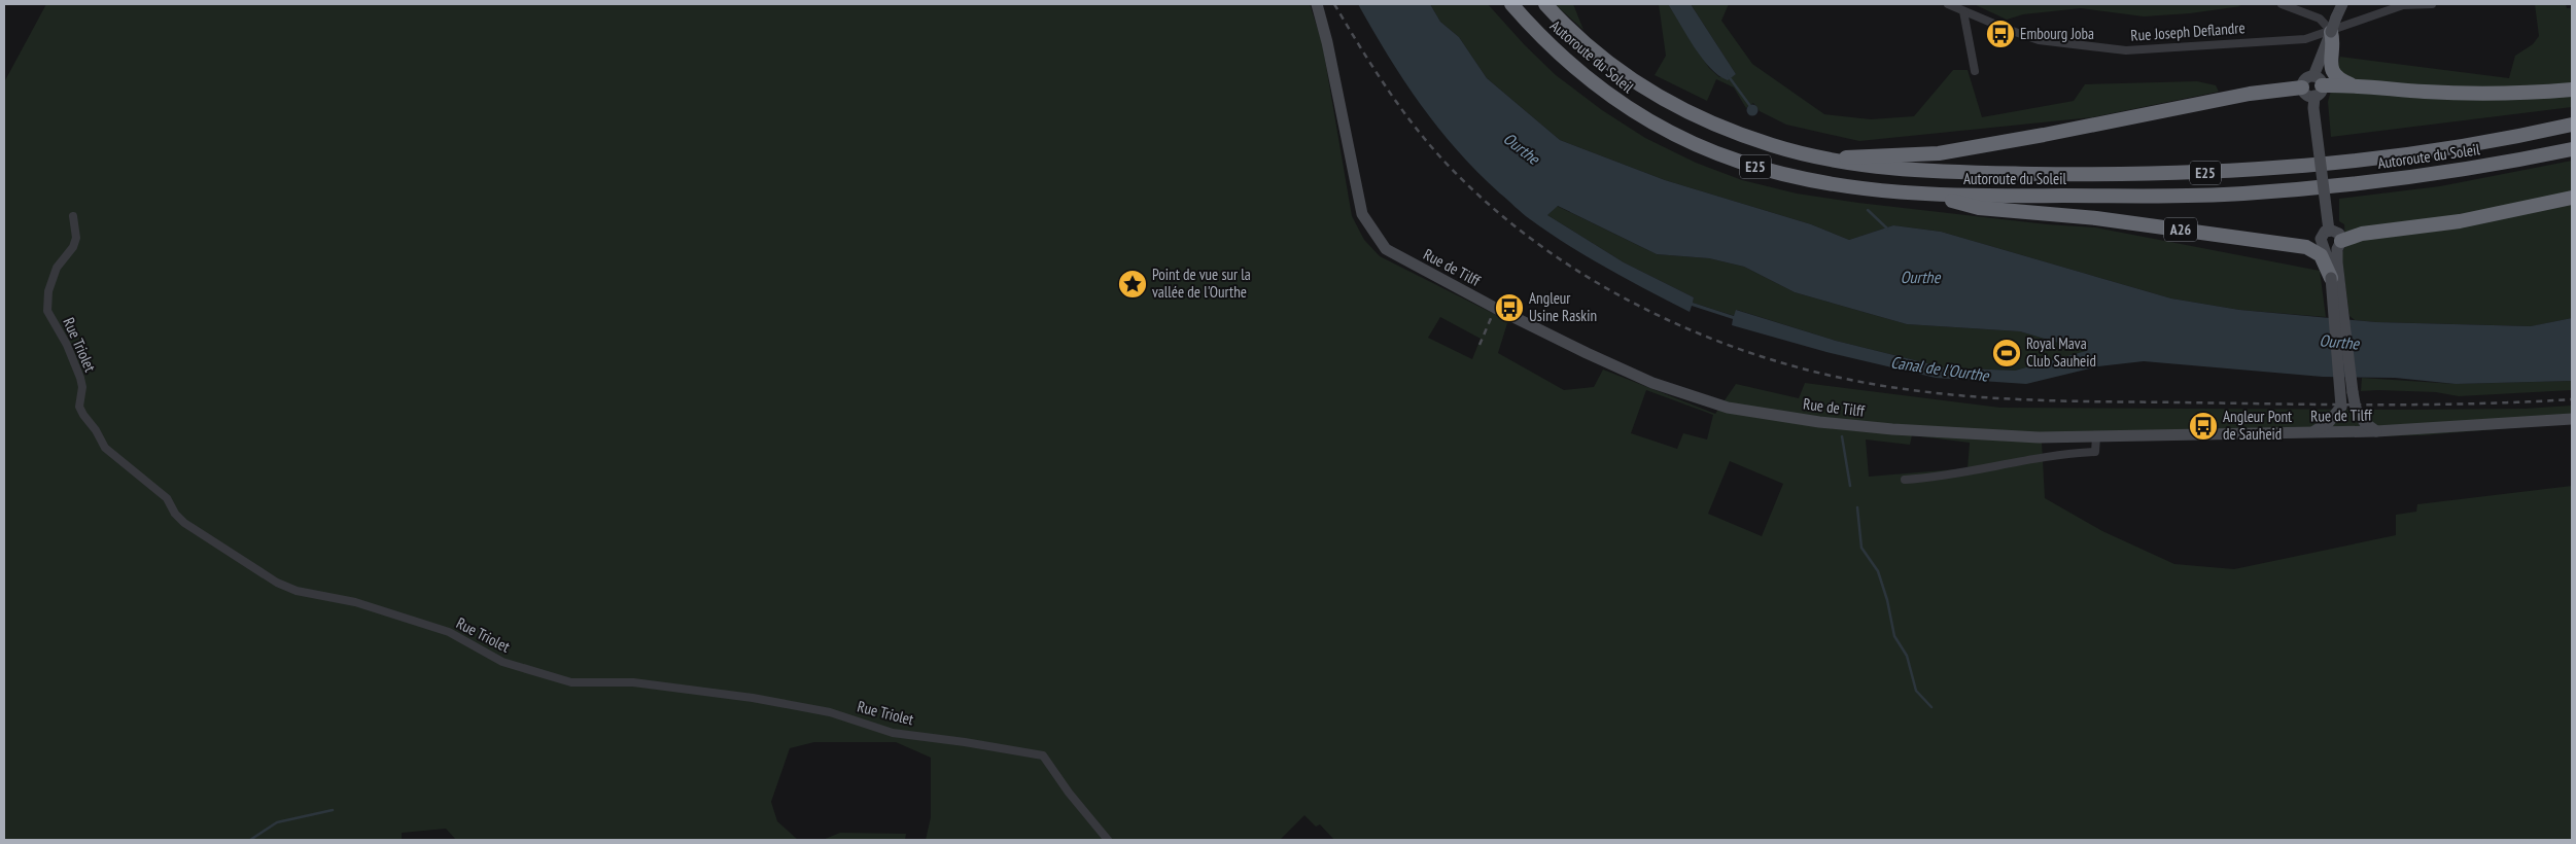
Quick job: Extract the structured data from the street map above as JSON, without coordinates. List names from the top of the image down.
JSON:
{
  "streets": {
    "highway": ["Autoroute du Soleil", "E25", "A26"],
    "main road": ["Rue de Tilff"],
    "street": ["Rue Joseph Deflandre", "Rue Triolet"]
  },
  "crossings": [
    ["Autoroute du Soleil", "A26"]
  ],
  "water": ["Ourthe", "Canal de l'Ourthe"],
  "places": {
    "bus stop": ["Embourg Joba", "Angleur Usine Raskin", "Angleur Pont de Sauheid"],
    "place": ["Point de vue sur la vallée de l'Ourthe"],
    "sports": ["Royal Mava Club Sauheid"]
  }
}
